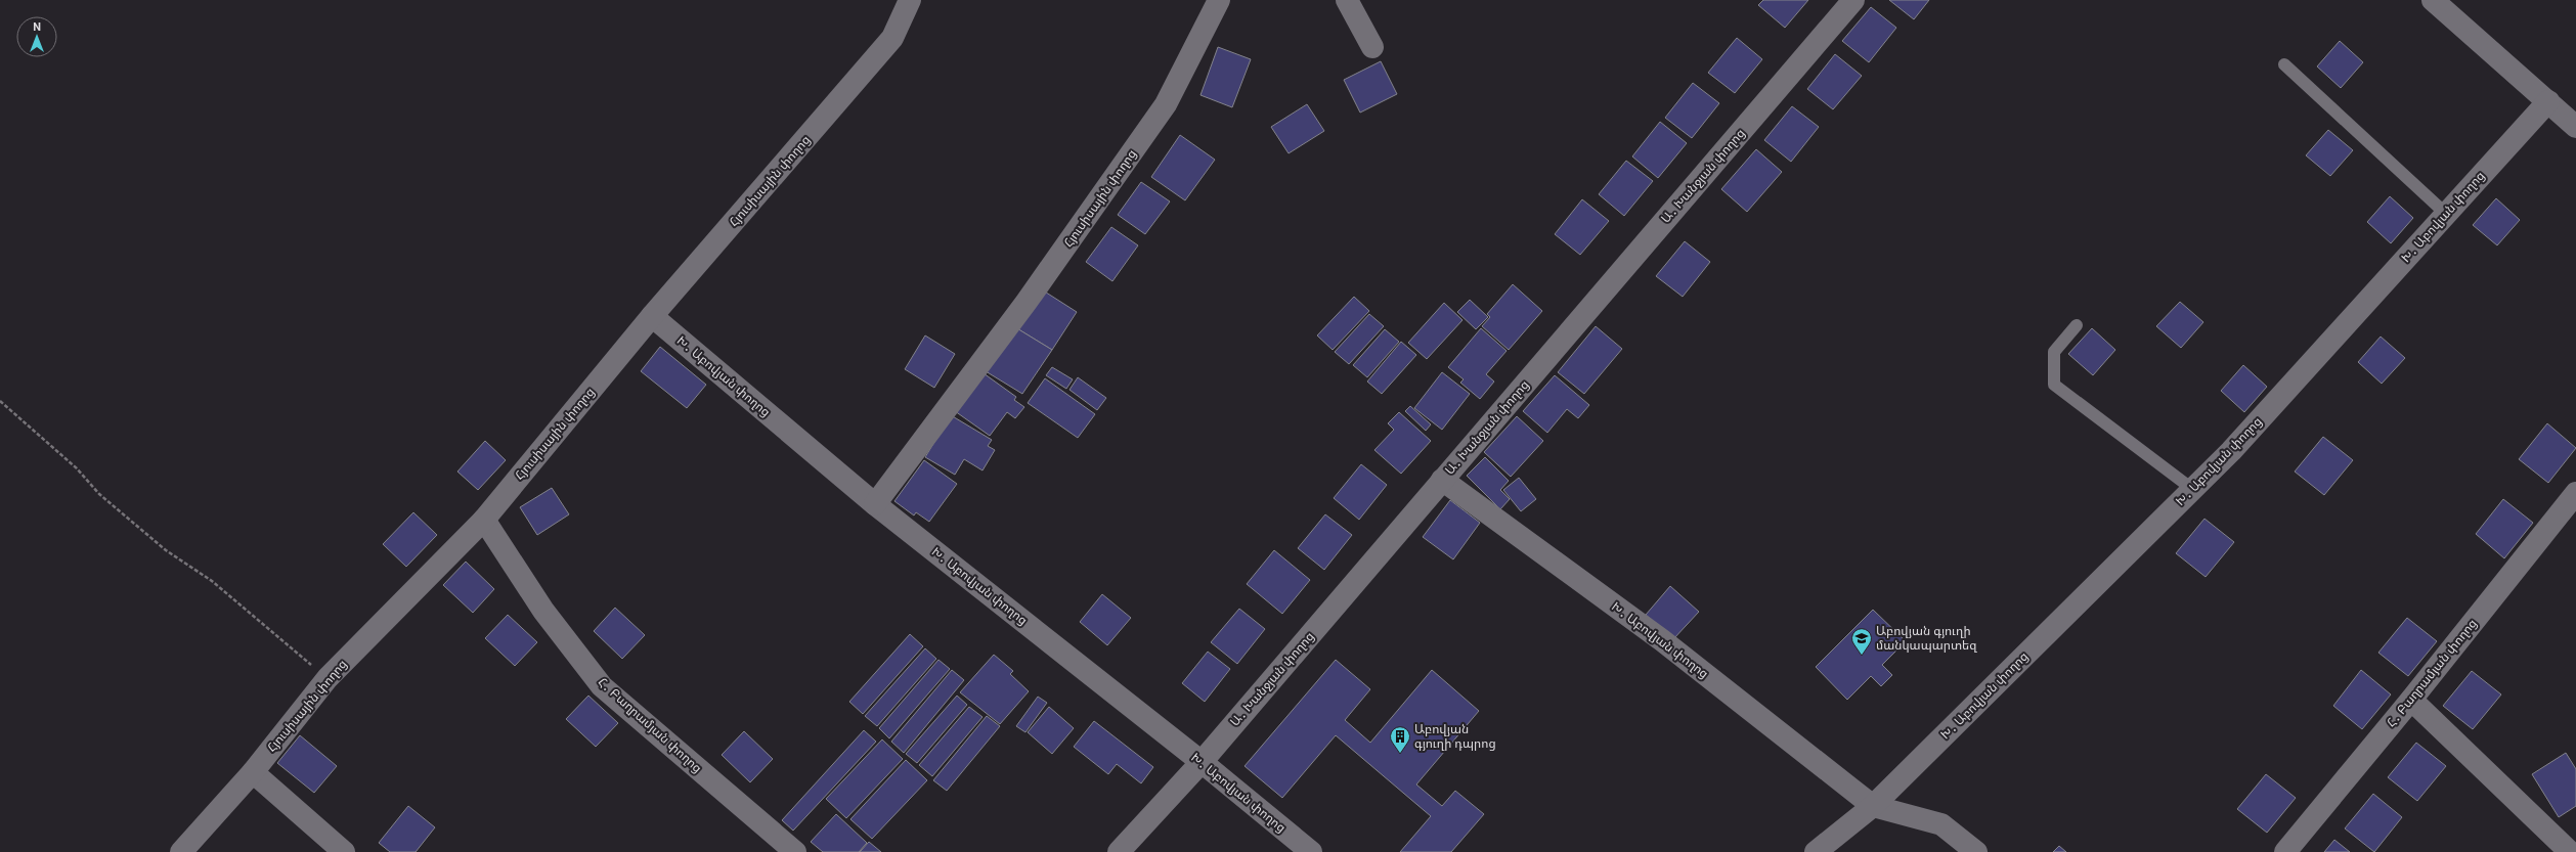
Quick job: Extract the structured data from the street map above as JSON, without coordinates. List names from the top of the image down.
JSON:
{
  "streets": {
    "street": [
      "Ա․ Խանջյան փողոց",
      "Հյուսիսային փողոց",
      "Խ․ Աբովյան փողոց",
      "Հ․ Բաղրամյան փողոց"
    ]
  },
  "crossings": [
    ["Ա․ Խանջյան փողոց", "Խ․ Աբովյան փողոց"],
    ["Հյուսիսային փողոց", "Խ․ Աբովյան փողոց"],
    ["Հյուսիսային փողոց", "Հ․ Բաղրամյան փողոց"]
  ],
  "places": {
    "school or university": ["Աբովյան գյուղի մանկապարտեզ"],
    "building": ["Աբովյան գյուղի դպրոց"]
  },
  "north": "top"
}
